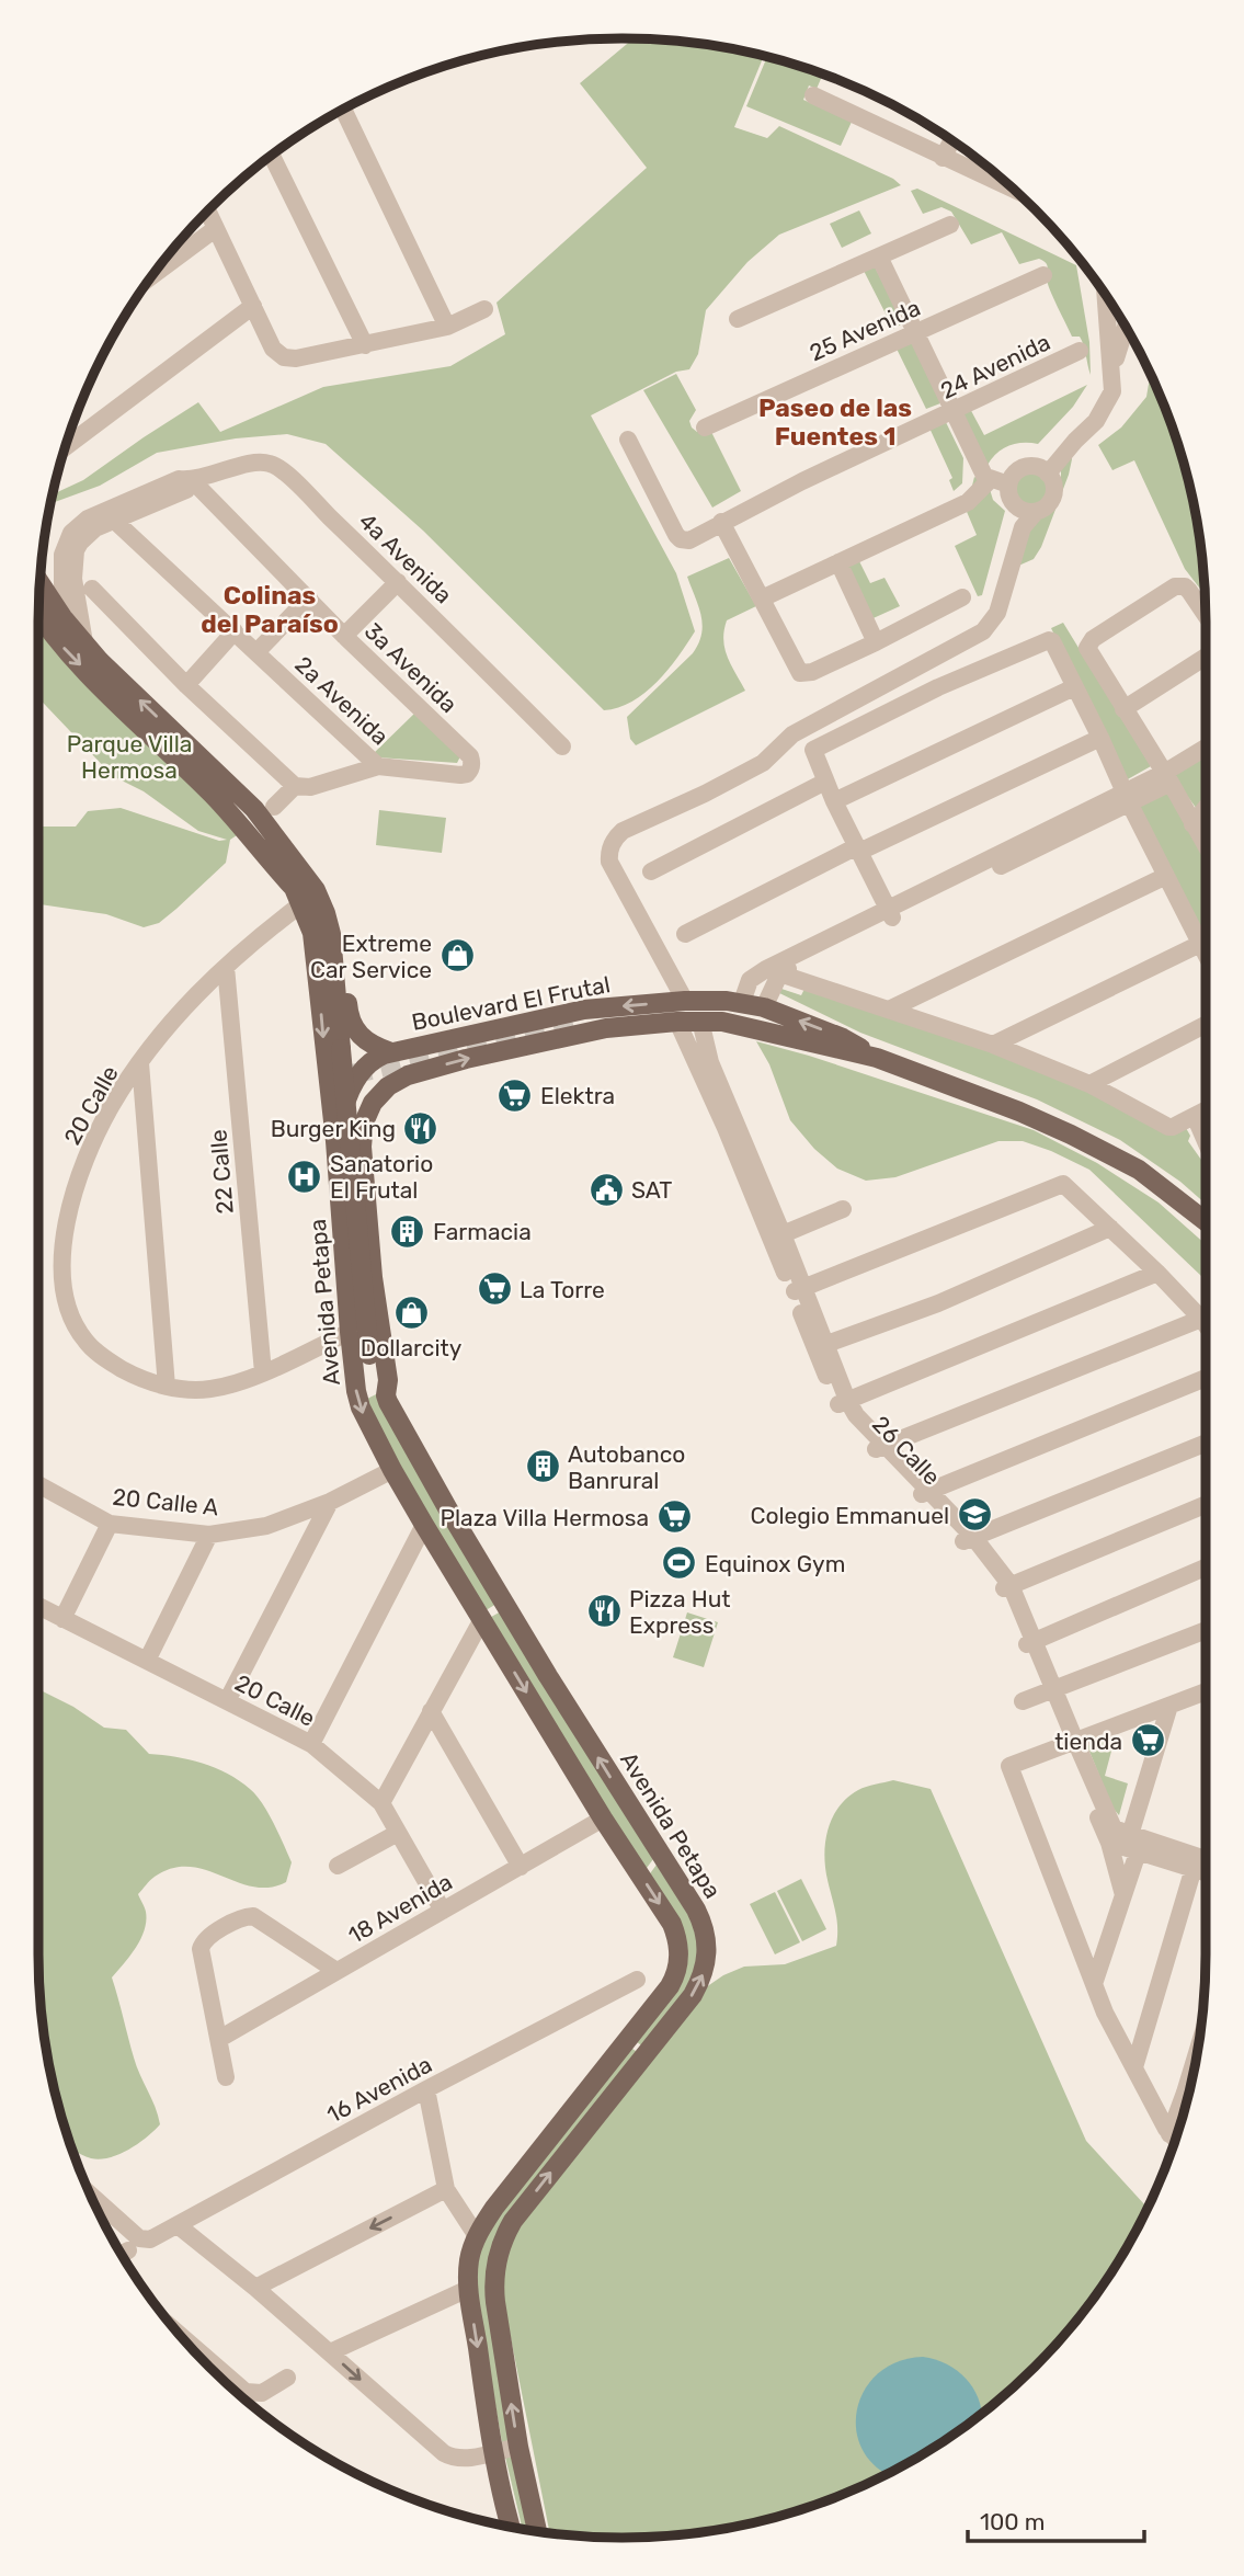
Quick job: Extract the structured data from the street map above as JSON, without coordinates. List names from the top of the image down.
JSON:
{
  "streets": {
    "main road": ["Boulevard El Frutal", "Avenida Petapa"],
    "street": [
      "25 Avenida",
      "24 Avenida",
      "4a Avenida",
      "3a Avenida",
      "2a Avenida",
      "20 Calle",
      "22 Calle",
      "26 Calle",
      "20 Calle A",
      "18 Avenida",
      "16 Avenida"
    ]
  },
  "crossings": [
    ["4a Avenida", "3a Avenida"],
    ["4a Avenida", "2a Avenida"],
    ["3a Avenida", "2a Avenida"],
    ["Boulevard El Frutal", "26 Calle"],
    ["20 Calle", "22 Calle"],
    ["20 Calle", "Avenida Petapa"],
    ["20 Calle", "18 Avenida"],
    ["Avenida Petapa", "20 Calle A"],
    ["Avenida Petapa", "18 Avenida"]
  ],
  "districts": ["Paseo de las Fuentes 1", "Colinas del Paraíso"],
  "parks": ["Parque Villa Hermosa"],
  "places": {
    "shop": ["Extreme Car Service", "Dollarcity"],
    "supermarket": [
      "Elektra",
      "La Torre",
      "Plaza Villa Hermosa",
      "tienda"
    ],
    "restaurant": ["Burger King", "Pizza Hut Express"],
    "hospital": ["Sanatorio El Frutal"],
    "public building": ["SAT"],
    "building": ["Farmacia", "Autobanco Banrural"],
    "school or university": ["Colegio Emmanuel"],
    "sports": ["Equinox Gym"]
  },
  "scale_bar": "100 m"
}
